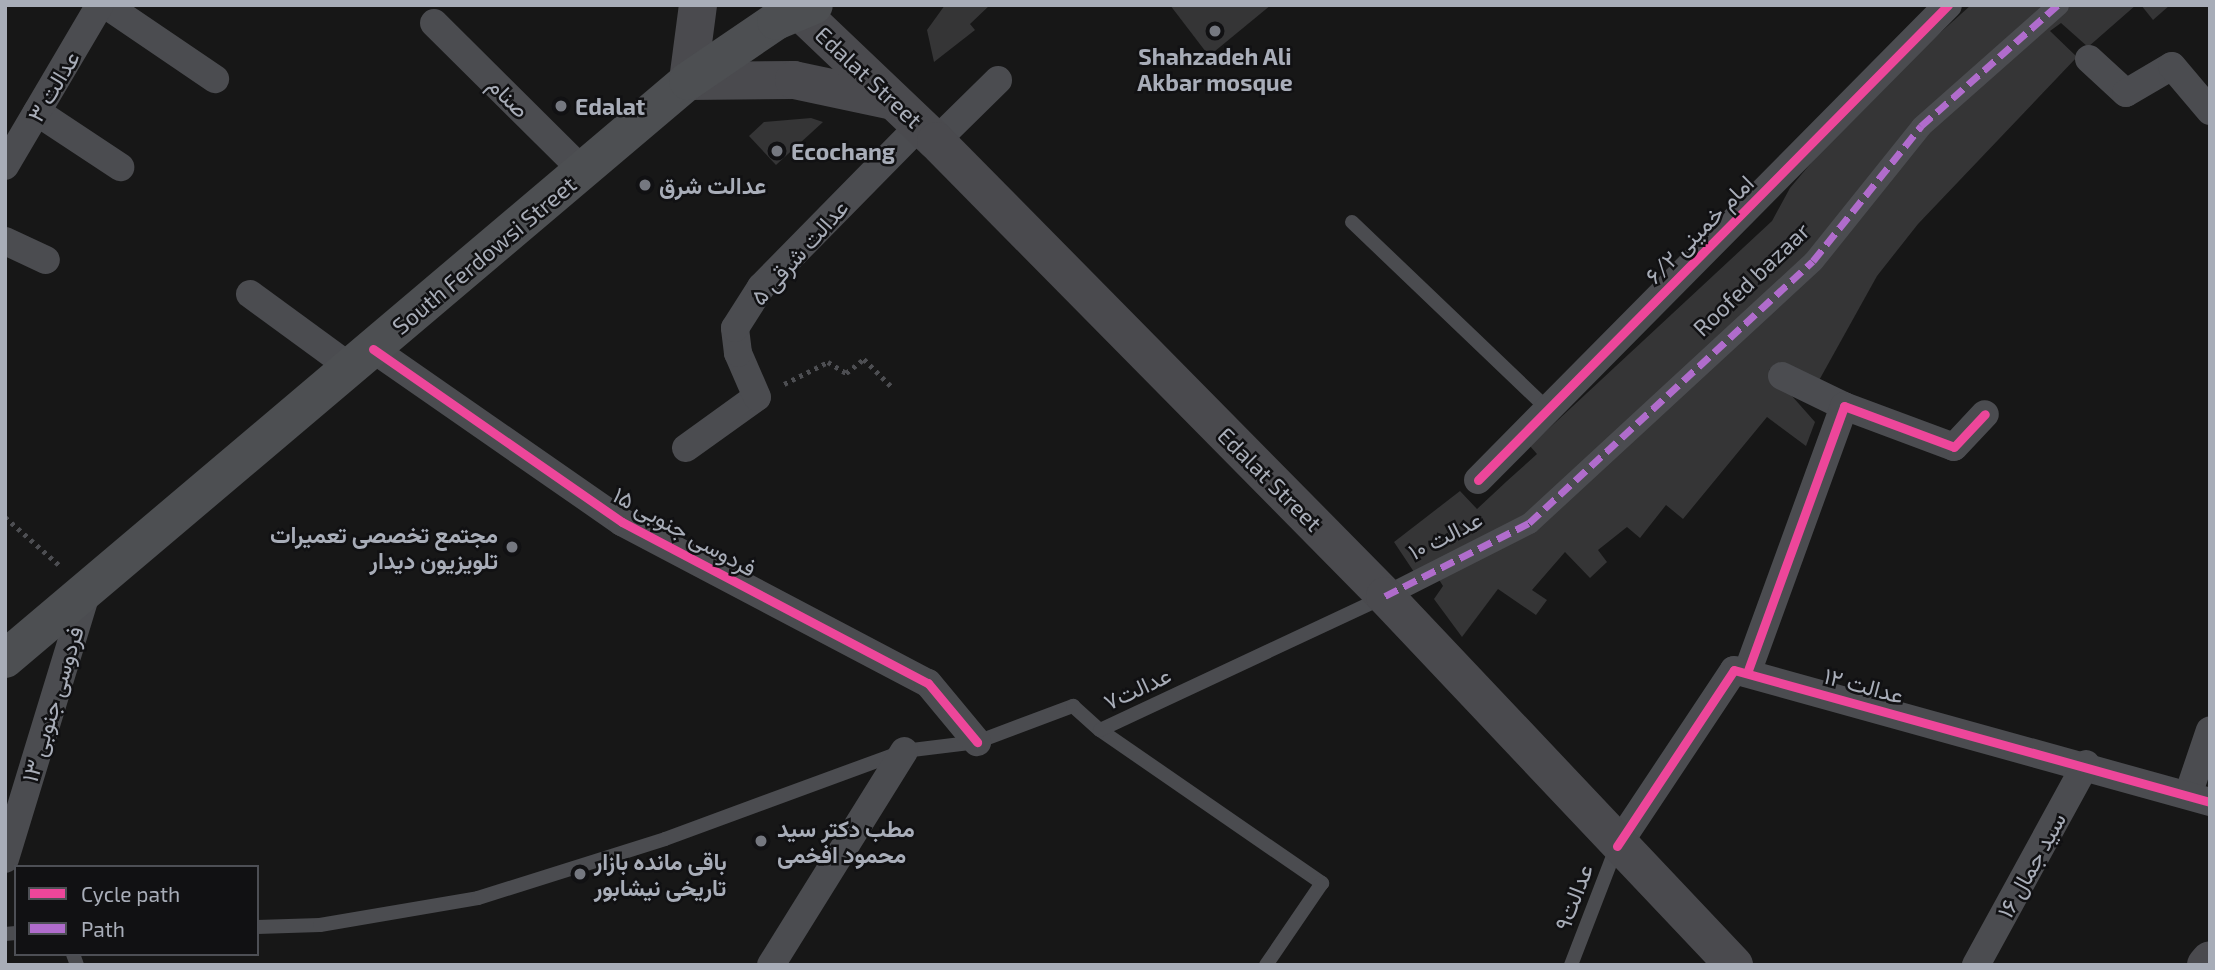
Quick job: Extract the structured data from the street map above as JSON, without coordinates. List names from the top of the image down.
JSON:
{
  "streets": {
    "main road": ["Edalat Street", "South Ferdowsi Street"],
    "street": [
      "عدالت ۳",
      "صنام",
      "امام خمینی ۶/۲",
      "عدالت شرقی ۵",
      "Roofed bazaar",
      "فردوسی جنوبی ۱۵",
      "عدالت ۱۰",
      "عدالت ۱۲",
      "فردوسی جنوبی ۱۳",
      "سید جمال ۱۶"
    ],
    "lane": ["عدالت۷", "عدالت۹"]
  },
  "crossings": [
    ["Edalat Street", "عدالت شرقی ۵"],
    ["Edalat Street", "South Ferdowsi Street"],
    ["Edalat Street", "عدالت ۱۰"],
    ["Edalat Street", "عدالت۷"],
    ["Edalat Street", "عدالت۹"],
    ["صنام", "South Ferdowsi Street"],
    ["South Ferdowsi Street", "فردوسی جنوبی ۱۵"],
    ["South Ferdowsi Street", "فردوسی جنوبی ۱۳"],
    ["Roofed bazaar", "عدالت ۱۰"],
    ["فردوسی جنوبی ۱۵", "عدالت۷"],
    ["عدالت ۱۰", "عدالت۷"],
    ["عدالت ۱۲", "سید جمال ۱۶"]
  ],
  "places": [
    "Shahzadeh Ali Akbar mosque",
    "Edalat",
    "Ecochang",
    "عدالت شرق",
    "مجتمع تخصصی تعمیرات تلویزیون دیدار",
    "مطب دکتر سید محمود افخمی",
    "باقی مانده بازار تاریخی نیشابور"
  ],
  "legend": ["Cycle path", "Path"]
}
